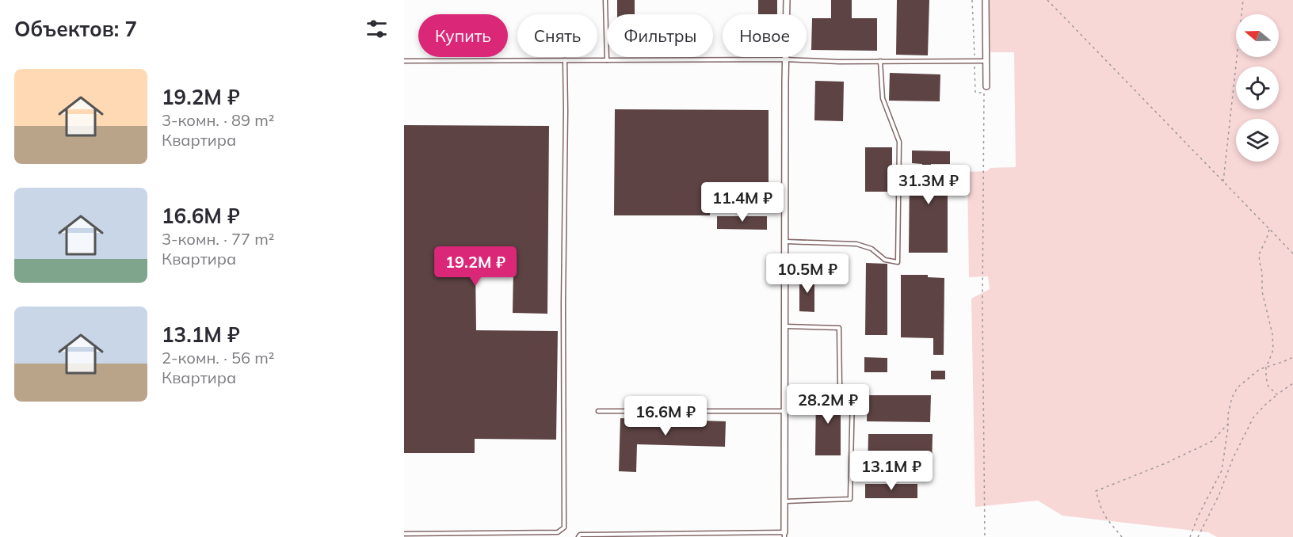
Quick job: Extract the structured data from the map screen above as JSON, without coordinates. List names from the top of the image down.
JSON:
{
  "north": "left",
  "page": {
    "heading": "Объектов: 7",
    "chip": [
      "Купить",
      "Снять",
      "Фильтры",
      "Новое"
    ],
    "list": [
      {
        "name": "19.2M ₽",
        "note": "3-комн. · 89 m² · Квартира"
      },
      {
        "name": "16.6M ₽",
        "note": "3-комн. · 77 m² · Квартира"
      },
      {
        "name": "13.1M ₽",
        "note": "2-комн. · 56 m² · Квартира"
      }
    ],
    "price": [
      "31.3M ₽",
      "11.4M ₽",
      "19.2M ₽",
      "10.5M ₽",
      "28.2M ₽",
      "16.6M ₽",
      "13.1M ₽"
    ]
  }
}
